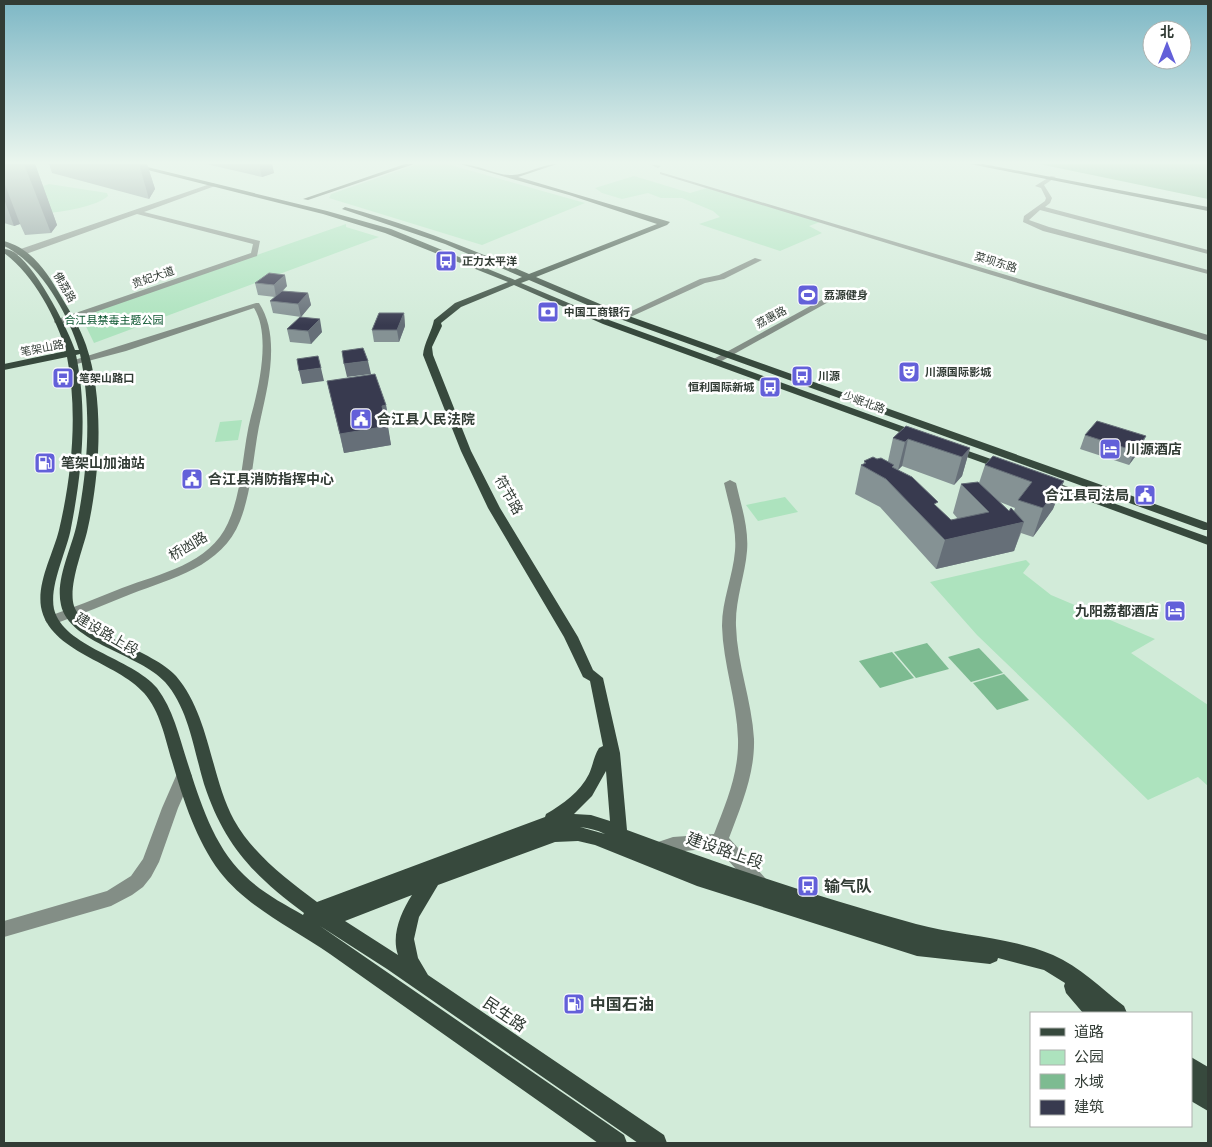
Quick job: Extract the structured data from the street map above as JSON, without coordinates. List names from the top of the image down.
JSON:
{
  "streets": {
    "main road": [
      "佛荔路",
      "笔架山路",
      "少岷北路",
      "符节路",
      "建设路上段",
      "民生路"
    ],
    "street": [
      "菜坝东路",
      "贵妃大道",
      "荔惠路",
      "桥凼路"
    ]
  },
  "crossings": [
    ["贵妃大道", "佛荔路"],
    ["佛荔路", "笔架山路"],
    ["佛荔路", "桥凼路"],
    ["佛荔路", "建设路上段"],
    ["荔惠路", "少岷北路"],
    ["笔架山路", "桥凼路"],
    ["笔架山路", "建设路上段"],
    ["少岷北路", "符节路"],
    ["符节路", "建设路上段"],
    ["桥凼路", "建设路上段"],
    ["建设路上段", "民生路"]
  ],
  "parks": ["合江县禁毒主题公园"],
  "places": {
    "bus stop": [
      "正力太平洋",
      "川源",
      "笔架山路口",
      "恒利国际新城",
      "输气队"
    ],
    "sports": ["荔源健身"],
    "bank": ["中国工商银行"],
    "theatre": ["川源国际影城"],
    "public building": ["合江县人民法院", "合江县消防指挥中心", "合江县司法局"],
    "hotel": ["川源酒店", "九阳·荔都酒店"],
    "fuel station": ["笔架山加油站", "中国石油"]
  },
  "legend": [
    "道路",
    "公园",
    "水域",
    "建筑"
  ],
  "north": "top"
}
